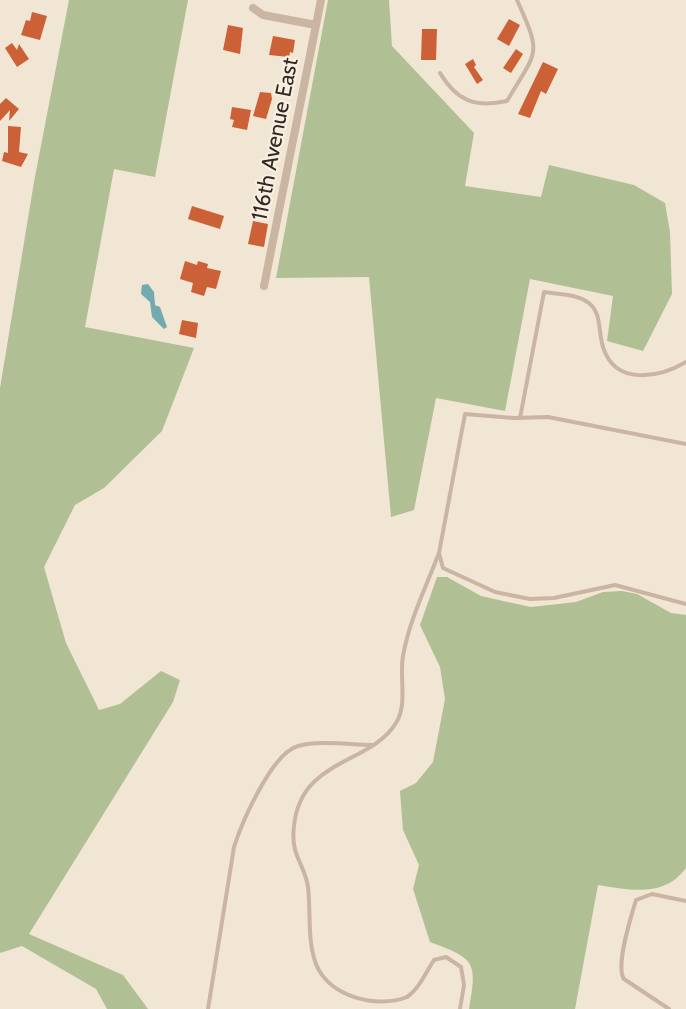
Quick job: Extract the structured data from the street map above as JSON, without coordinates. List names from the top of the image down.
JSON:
{
  "streets": {
    "street": ["116th Avenue East"]
  }
}
